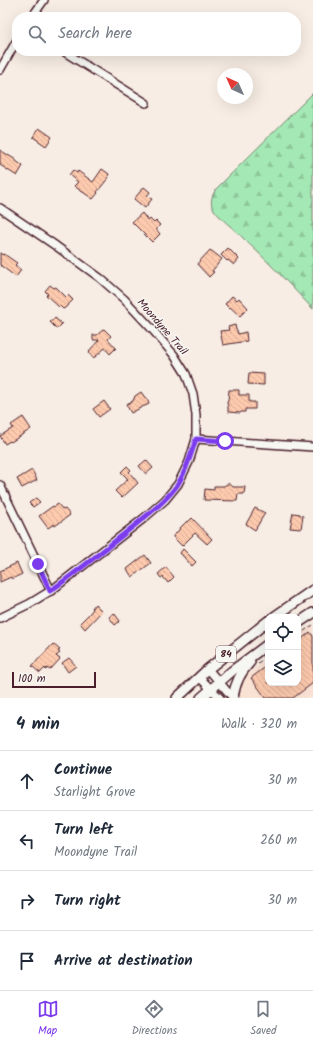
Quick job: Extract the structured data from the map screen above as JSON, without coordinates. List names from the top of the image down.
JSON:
{
  "streets": {
    "main road": ["84"],
    "street": ["Moondyne Trail"]
  },
  "scale_bar": "100 m",
  "north": "top left",
  "page": {
    "search": "Search here",
    "scale": "100 m",
    "heading": ["4 min", "Walk · 320 m"],
    "list": [
      ["Continue", "Starlight Grove", "30 m"],
      ["Turn left", "Moondyne Trail", "260 m"],
      ["Turn right", "30 m"],
      "Arrive at destination"
    ],
    "nav": ["Map", "Directions", "Saved"]
  }
}
